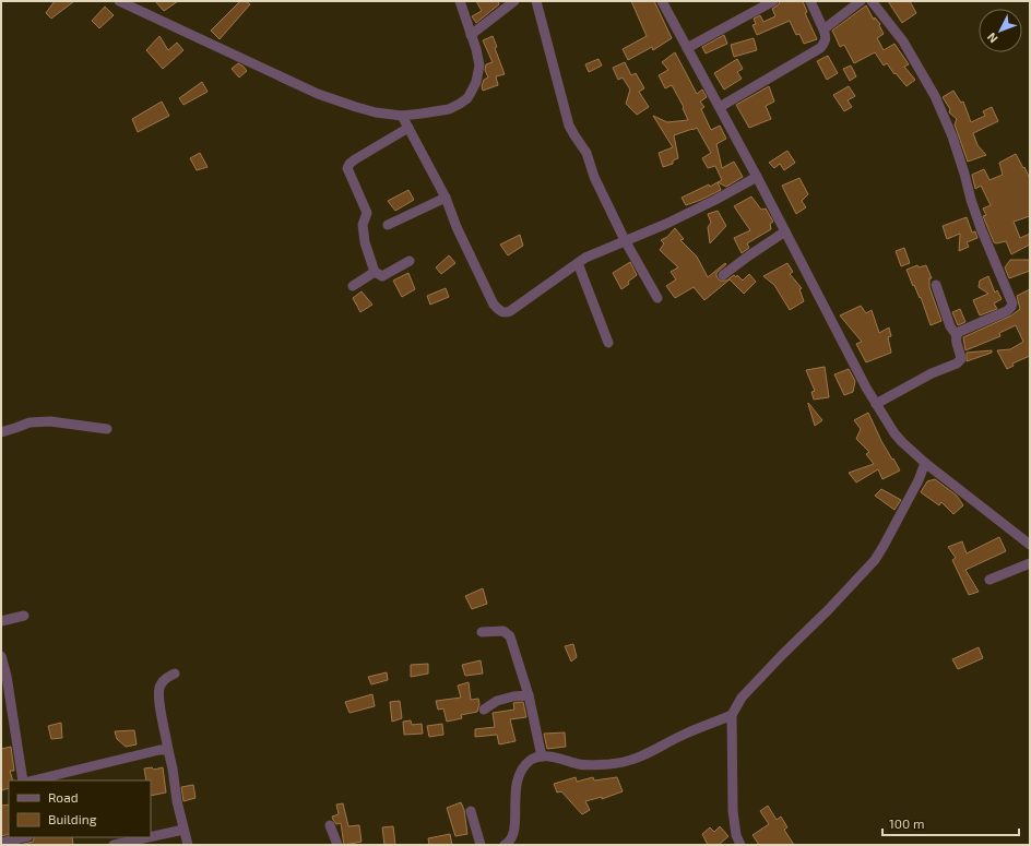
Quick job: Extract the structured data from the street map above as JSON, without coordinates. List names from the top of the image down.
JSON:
{
  "legend": ["Road", "Building"],
  "scale_bar": "100 m",
  "north": "bottom left"
}
